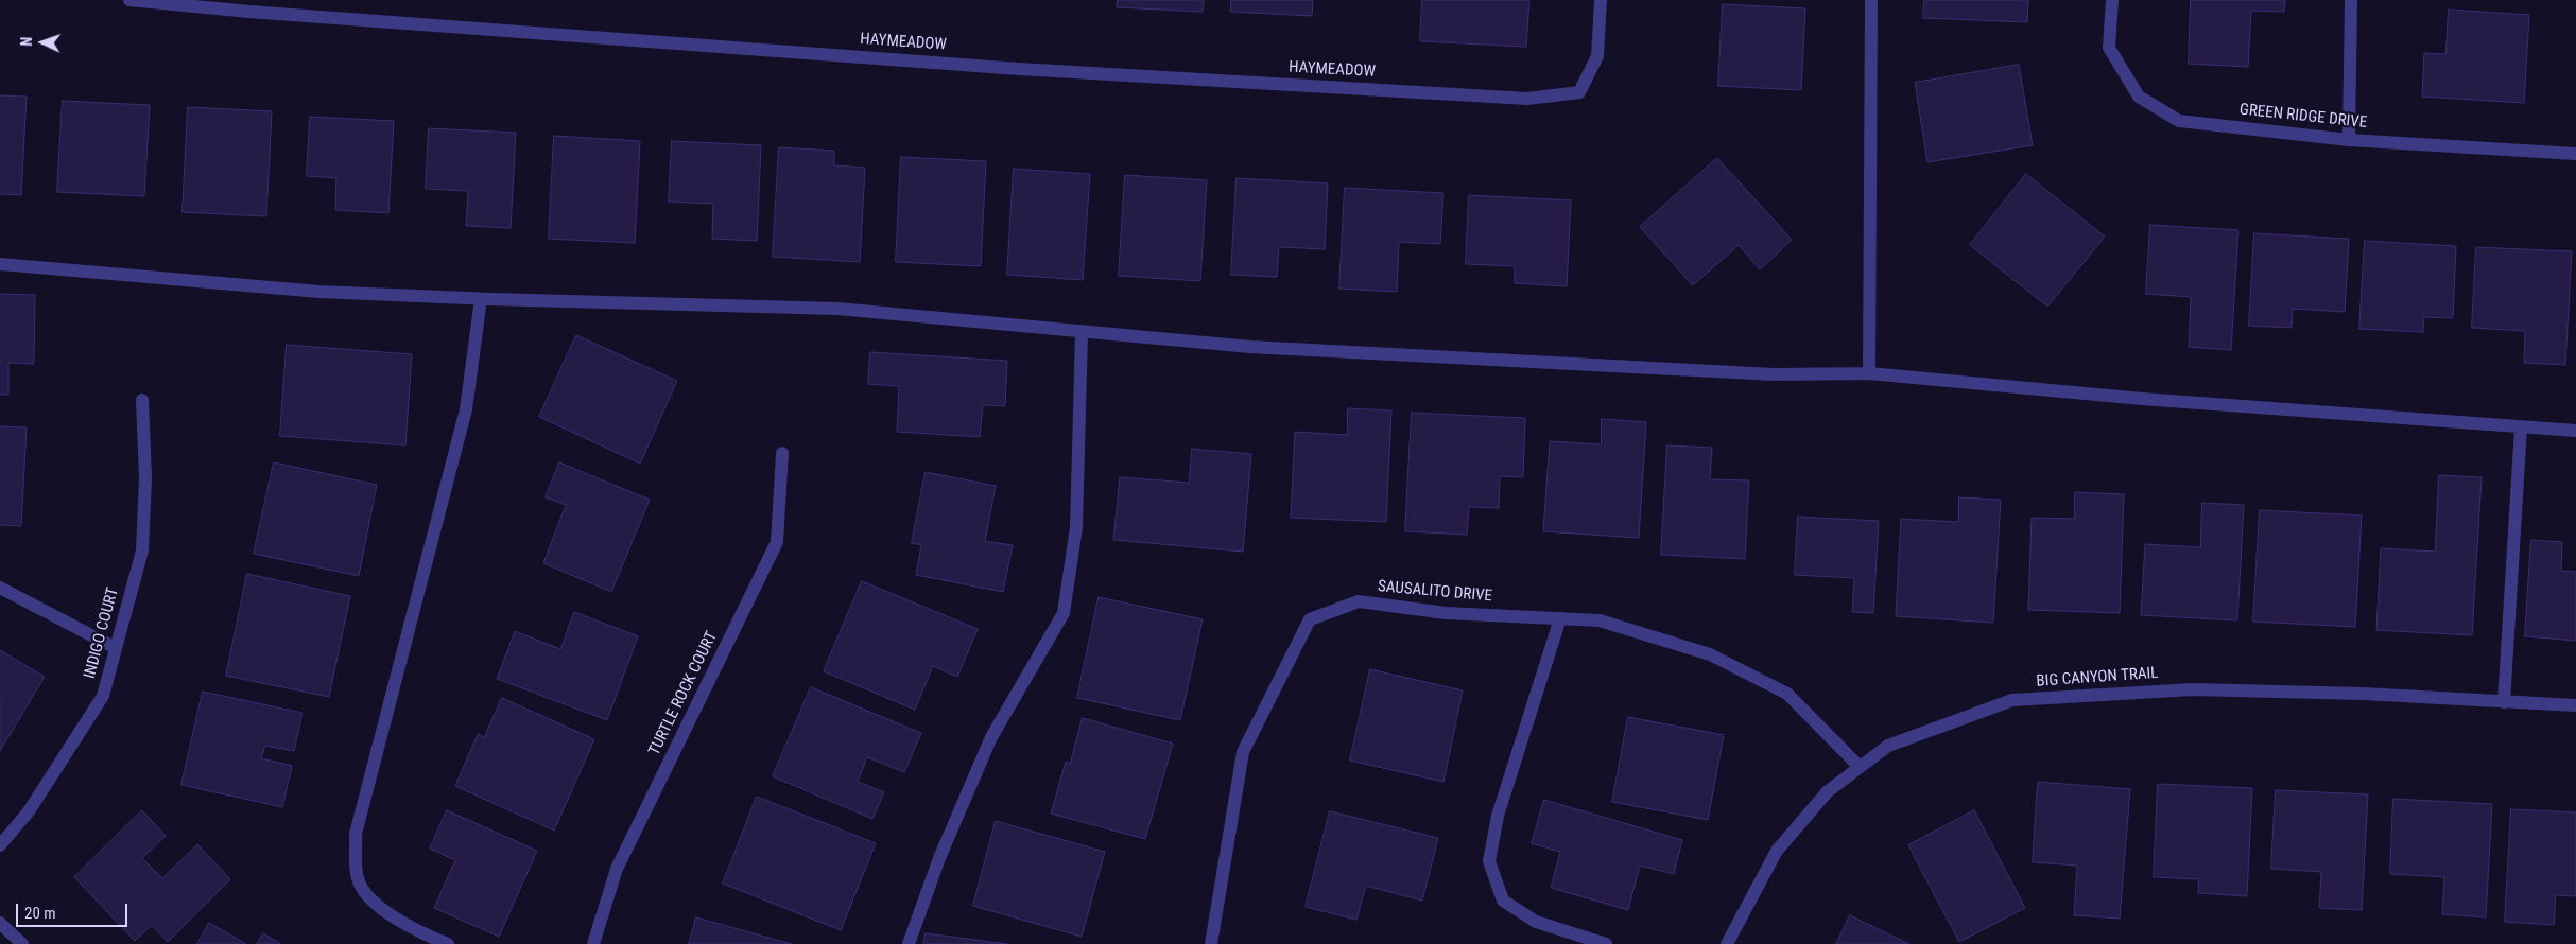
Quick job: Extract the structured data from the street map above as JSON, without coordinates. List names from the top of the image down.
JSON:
{
  "streets": {
    "street": [
      "HAYMEADOW",
      "GREEN RIDGE DRIVE",
      "SAUSALITO DRIVE",
      "INDIGO COURT",
      "BIG CANYON TRAIL",
      "TURTLE ROCK COURT"
    ]
  },
  "crossings": [
    ["SAUSALITO DRIVE", "BIG CANYON TRAIL"]
  ],
  "scale_bar": "20 m",
  "north": "left"
}
